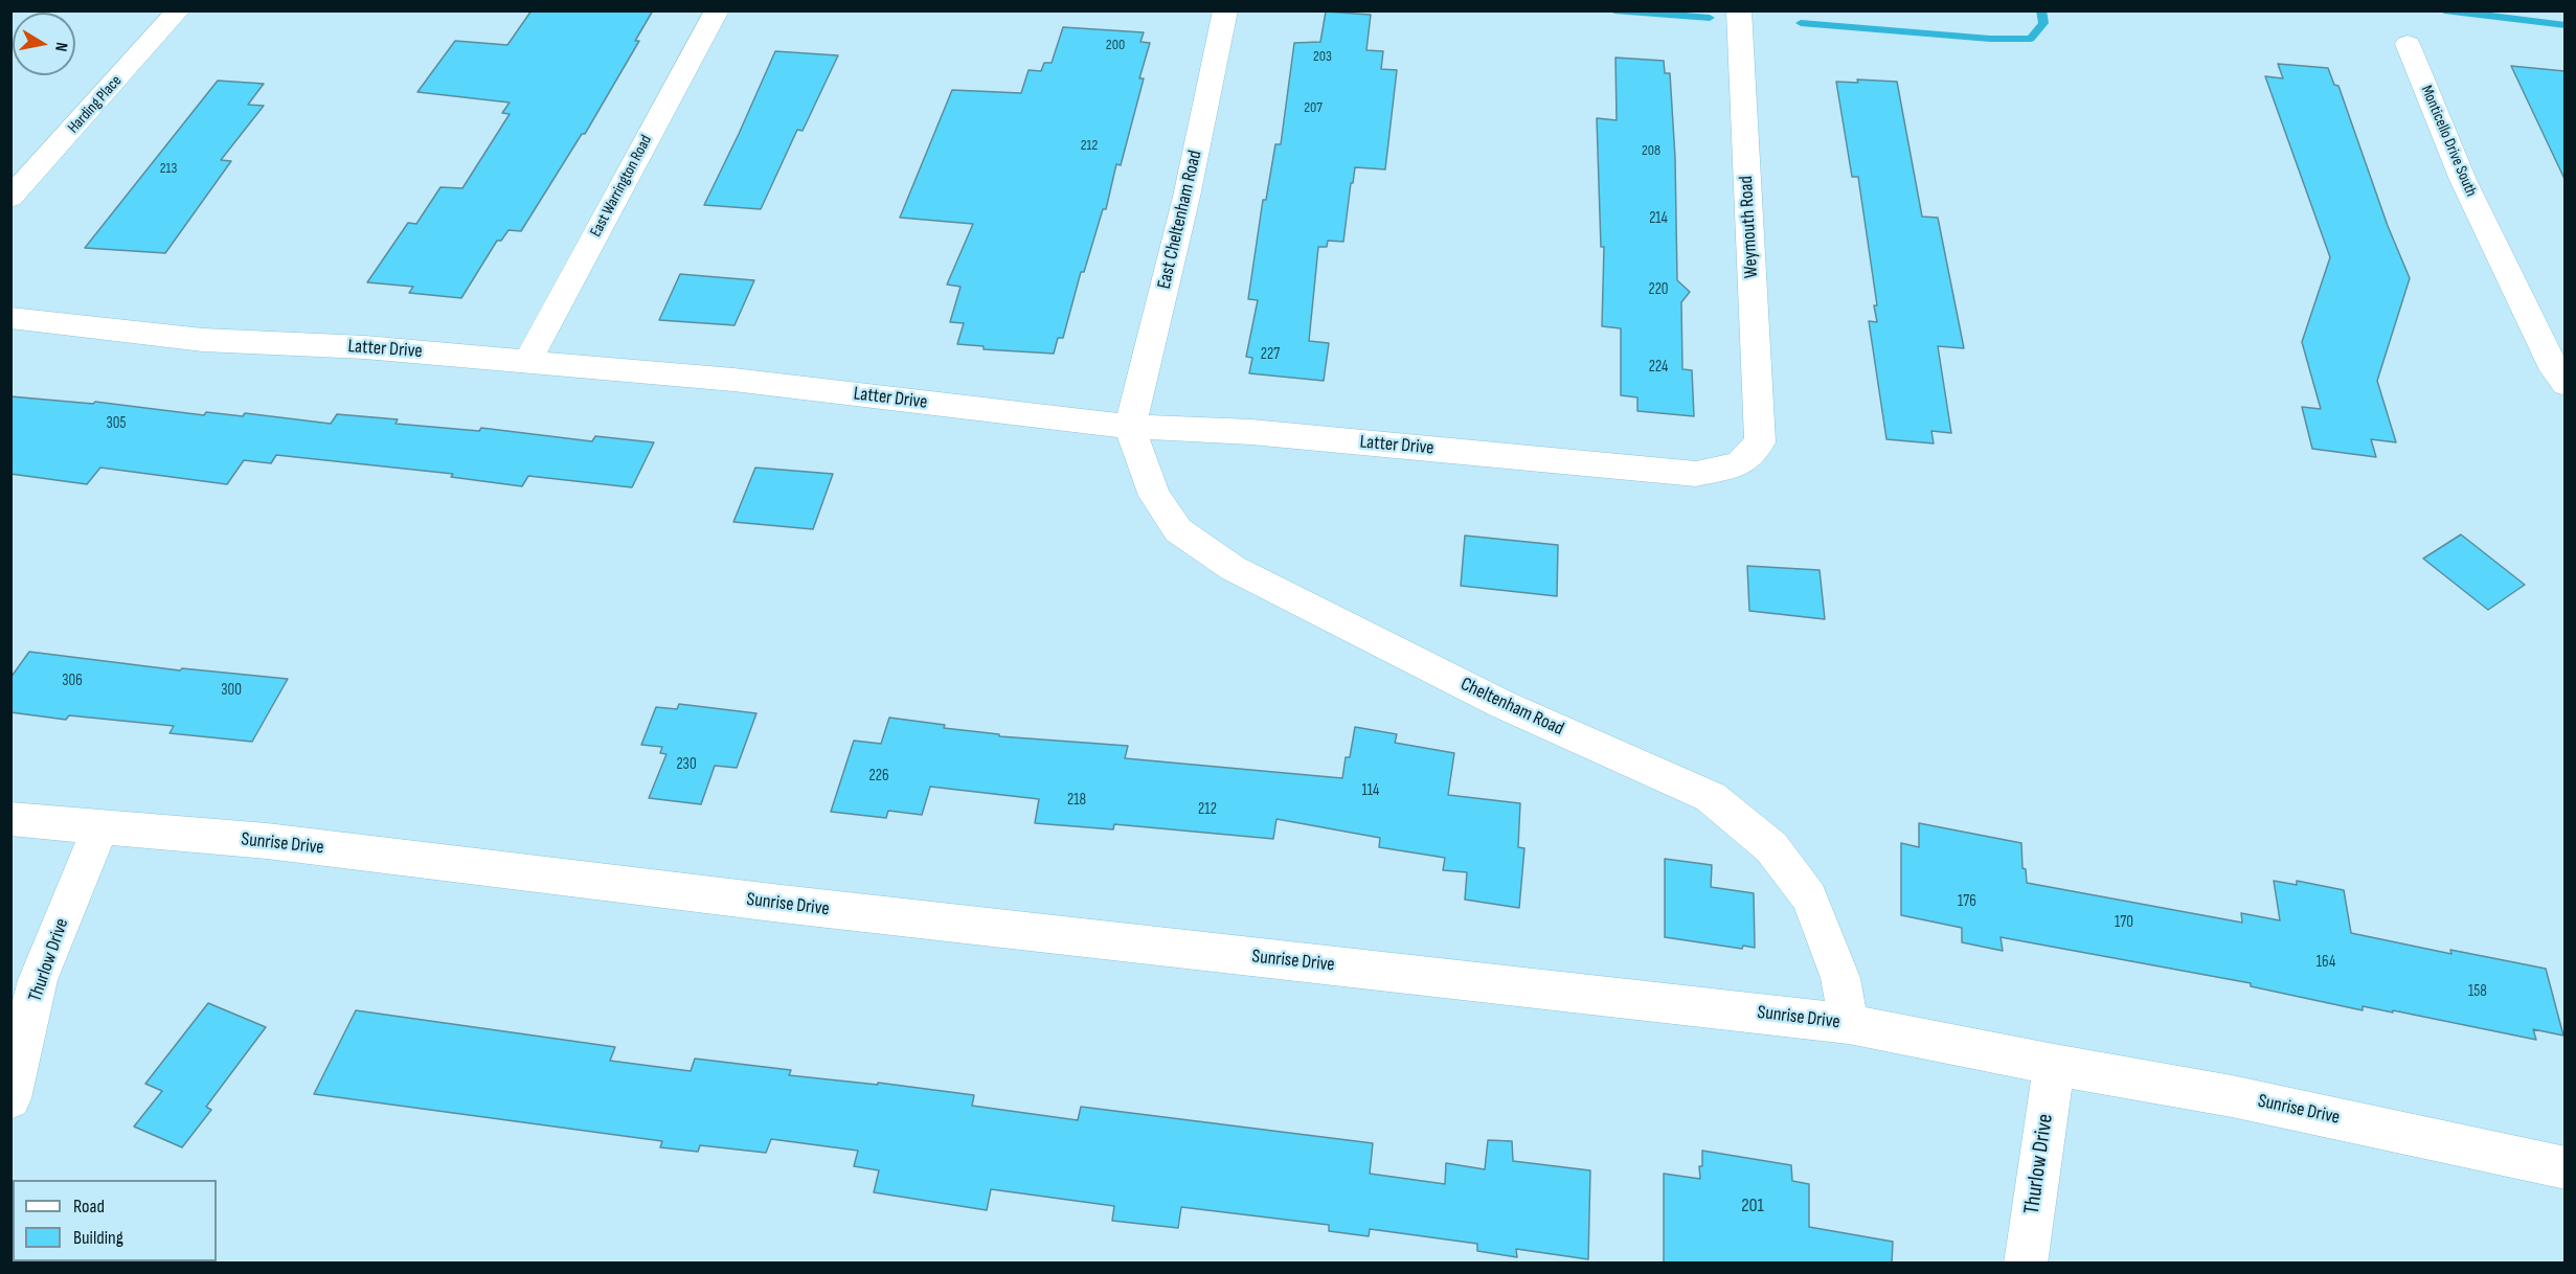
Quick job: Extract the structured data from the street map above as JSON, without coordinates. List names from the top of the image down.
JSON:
{
  "streets": {
    "street": [
      "Harding Place",
      "Monticello Drive South",
      "East Warrington Road",
      "East Cheltenham Road",
      "Weymouth Road",
      "Latter Drive",
      "Cheltenham Road",
      "Sunrise Drive",
      "Thurlow Drive"
    ]
  },
  "crossings": [
    ["East Warrington Road", "Latter Drive"],
    ["East Cheltenham Road", "Latter Drive"],
    ["East Cheltenham Road", "Cheltenham Road"],
    ["Weymouth Road", "Latter Drive"],
    ["Latter Drive", "Cheltenham Road"],
    ["Cheltenham Road", "Sunrise Drive"],
    ["Sunrise Drive", "Thurlow Drive"]
  ],
  "house_numbers": [
    "200",
    "203",
    "207",
    "212",
    "208",
    "213",
    "214",
    "220",
    "227",
    "224",
    "305",
    "306",
    "300",
    "230",
    "226",
    "114",
    "218",
    "212",
    "176",
    "170",
    "164",
    "158",
    "201"
  ],
  "legend": ["Road", "Building"],
  "north": "right"
}
